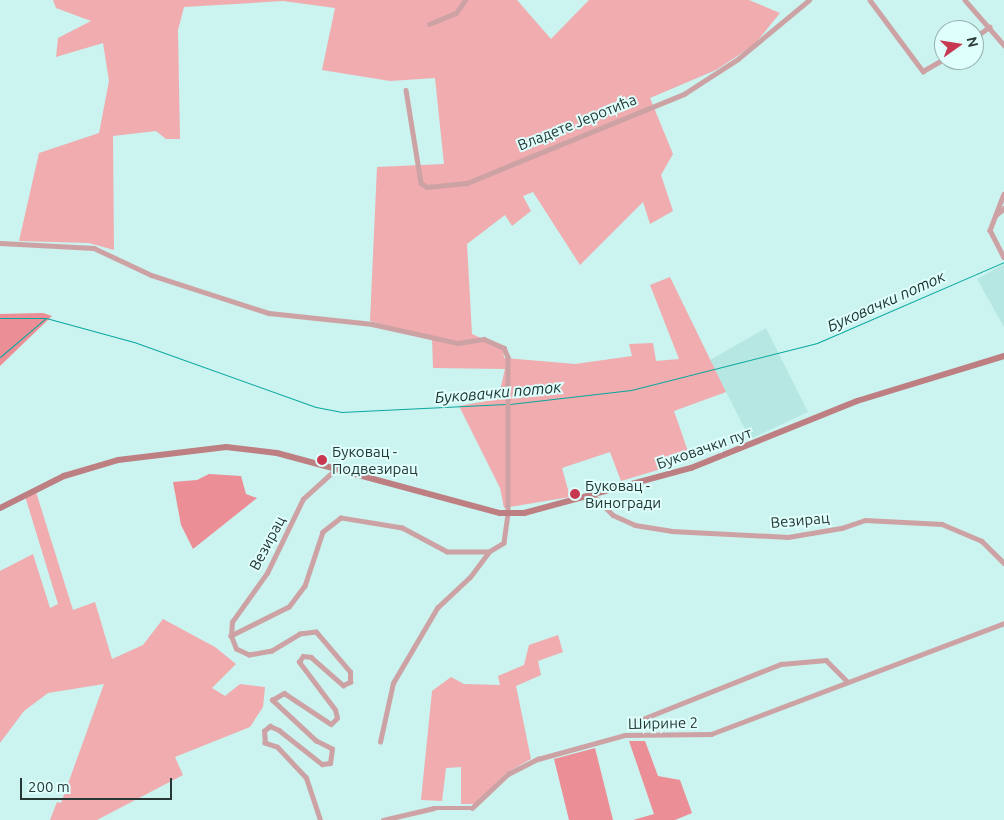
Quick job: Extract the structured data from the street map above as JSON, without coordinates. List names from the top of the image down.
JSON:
{
  "streets": {
    "street": [
      "Владете Јеротића",
      "Буковачки пут",
      "Везирац",
      "Ширине 2"
    ]
  },
  "crossings": [
    ["Буковачки пут", "Везирац"]
  ],
  "water": ["Буковачки поток"],
  "places": ["Буковац - Подвезирац", "Буковац - Виногради"],
  "scale_bar": "200 m",
  "north": "right"
}
